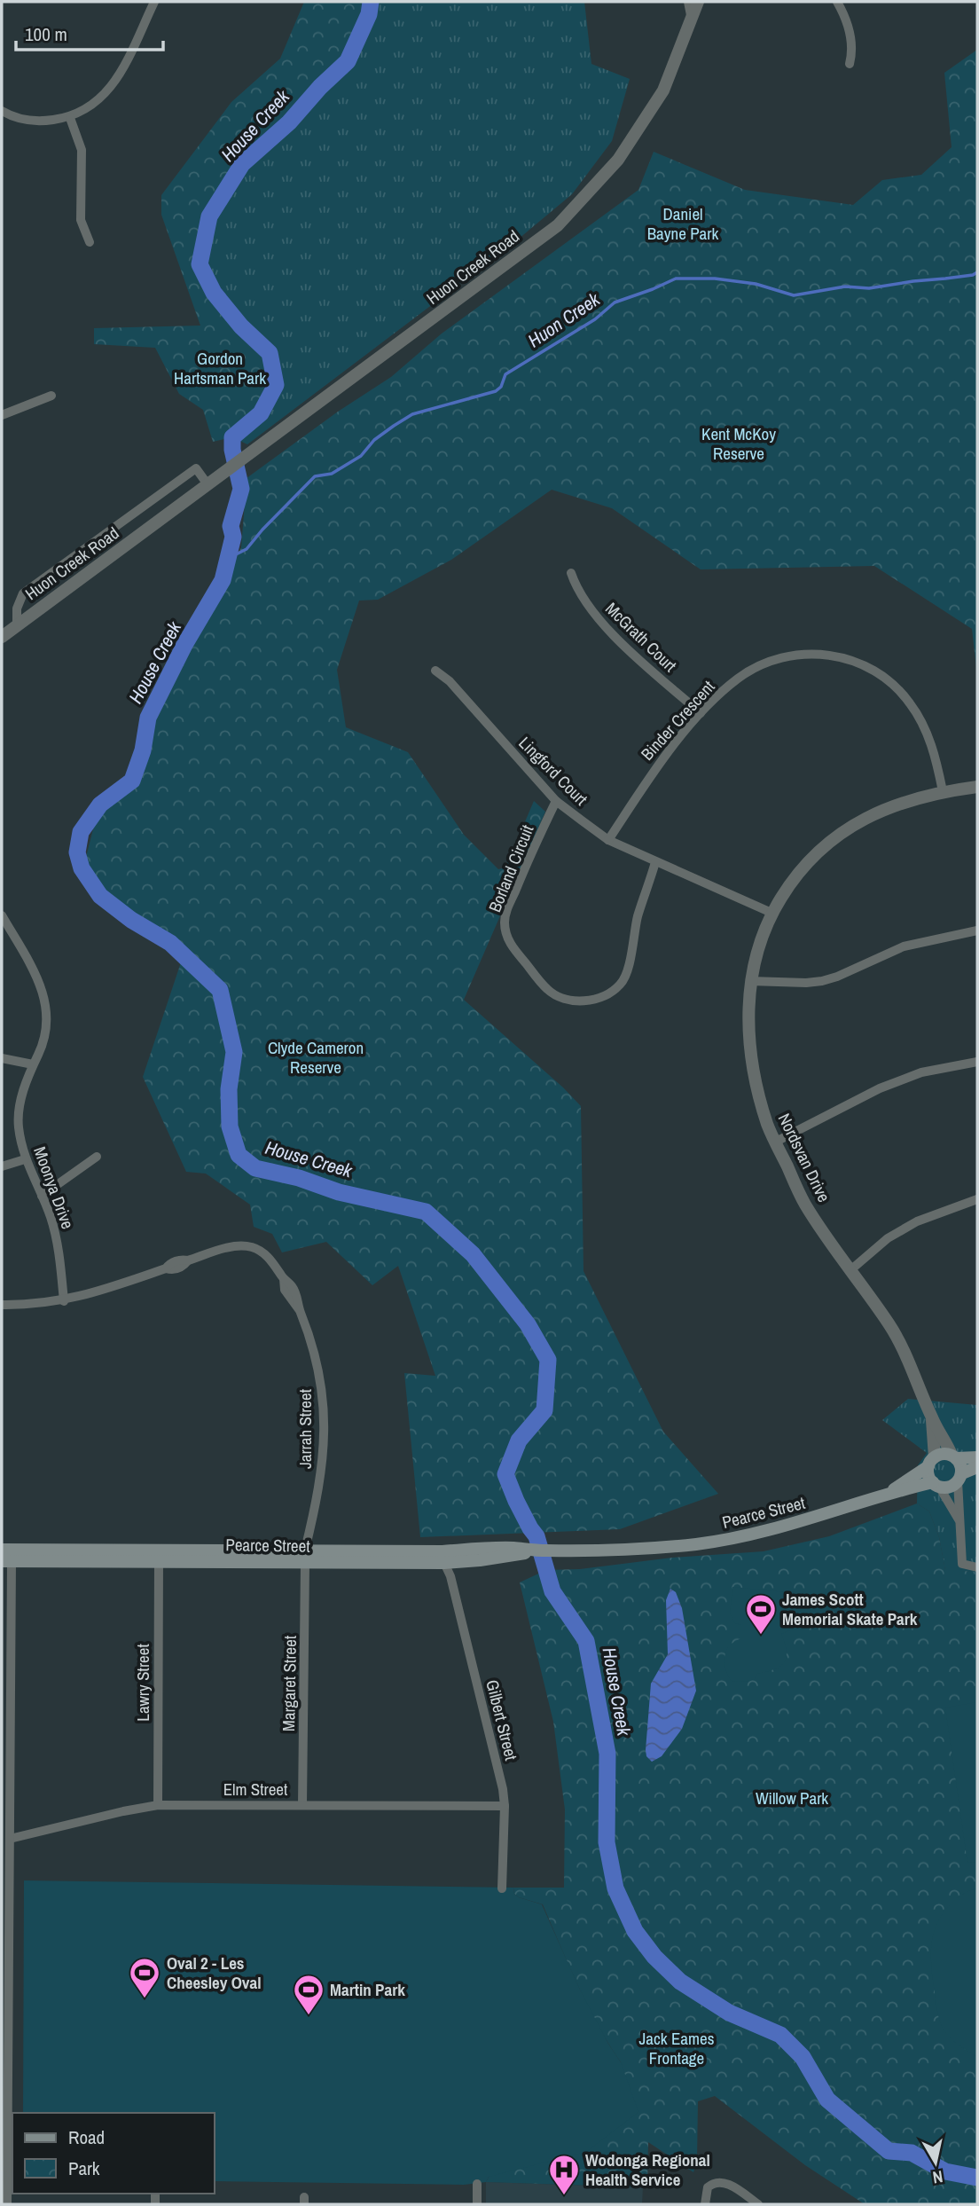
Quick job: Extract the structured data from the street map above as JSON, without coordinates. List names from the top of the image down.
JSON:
{
  "streets": {
    "main road": ["Pearce Street"],
    "street": [
      "Huon Creek Road",
      "McGrath Court",
      "Binder Crescent",
      "Lingford Court",
      "Borland Circuit",
      "Nordsvan Drive",
      "Moonya Drive",
      "Jarrah Street",
      "Lawry Street",
      "Margaret Street",
      "Gilbert Street",
      "Elm Street"
    ]
  },
  "crossings": [
    ["McGrath Court", "Binder Crescent"],
    ["Binder Crescent", "Lingford Court"],
    ["Binder Crescent", "Nordsvan Drive"],
    ["Lingford Court", "Borland Circuit"],
    ["Lingford Court", "Nordsvan Drive"],
    ["Nordsvan Drive", "Pearce Street"],
    ["Moonya Drive", "Jarrah Street"],
    ["Jarrah Street", "Pearce Street"],
    ["Jarrah Street", "Margaret Street"],
    ["Pearce Street", "Lawry Street"],
    ["Pearce Street", "Margaret Street"],
    ["Pearce Street", "Gilbert Street"],
    ["Lawry Street", "Elm Street"],
    ["Margaret Street", "Elm Street"],
    ["Gilbert Street", "Elm Street"]
  ],
  "water": ["House Creek", "Huon Creek"],
  "parks": [
    "Daniel Bayne Park",
    "Gordon Hartsman Park",
    "Kent McKoy Reserve",
    "Clyde Cameron Reserve",
    "Willow Park",
    "Jack Eames Frontage"
  ],
  "places": {
    "sports": ["James Scott Memorial Skate Park", "Oval 2 - Les Cheesley Oval", "Martin Park"],
    "hospital": ["Wodonga Regional Health Service"]
  },
  "legend": ["Road", "Park"],
  "scale_bar": "100 m",
  "north": "bottom"
}
